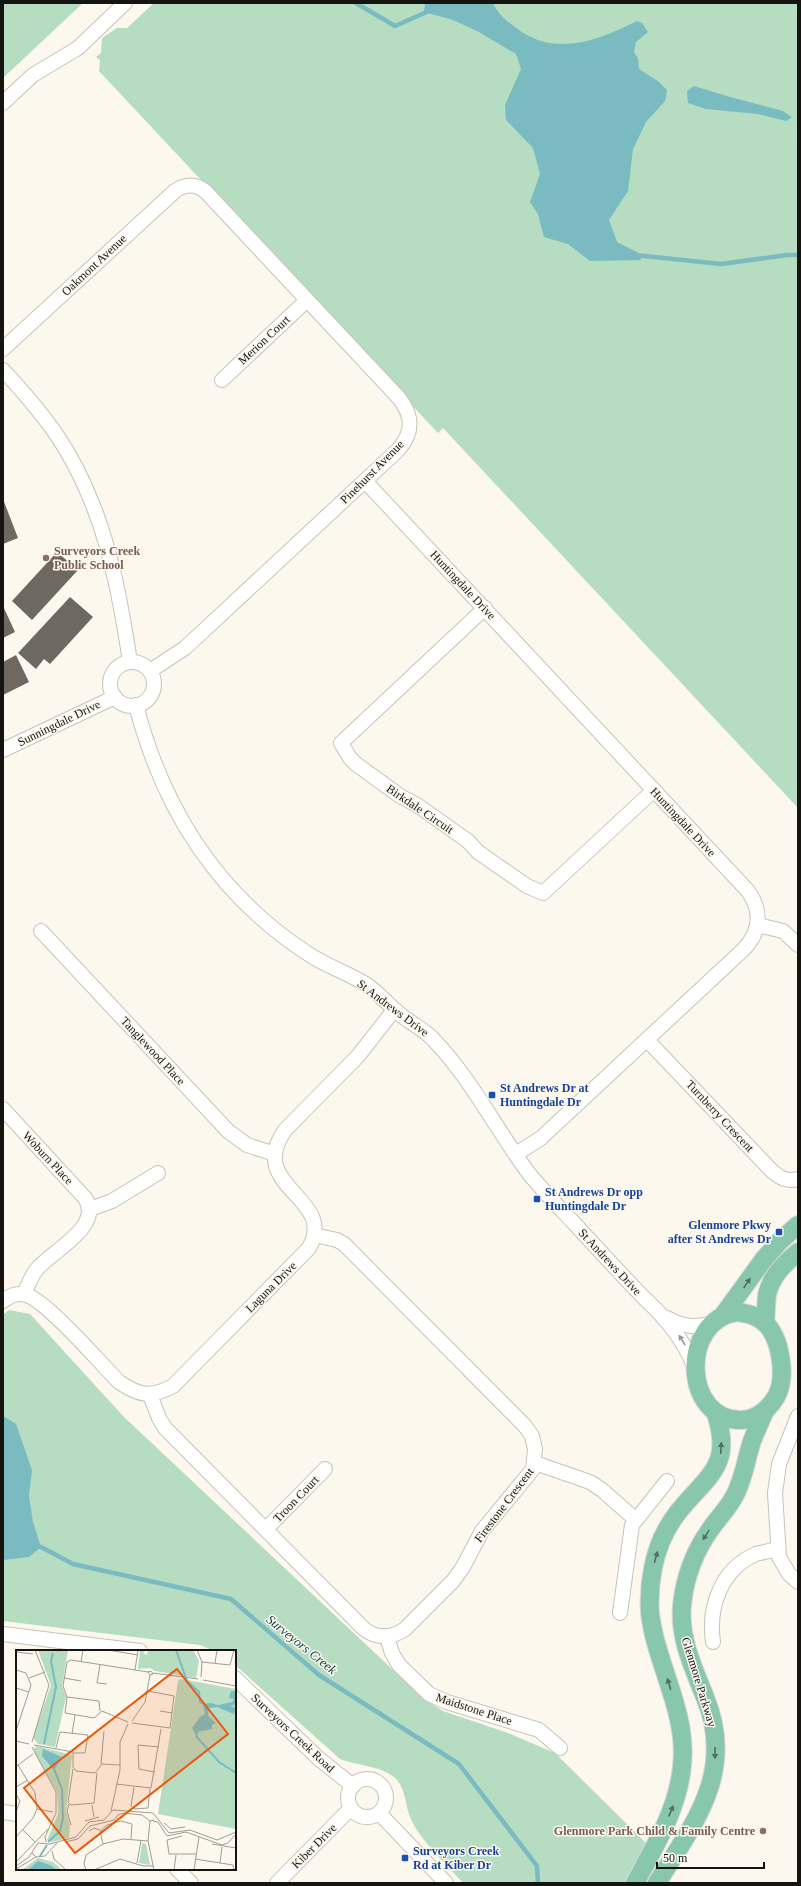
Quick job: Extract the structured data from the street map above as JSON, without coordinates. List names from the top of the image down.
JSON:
{
  "streets": {
    "main road": ["Glenmore Parkway"],
    "street": [
      "Oakmont Avenue",
      "Merion Court",
      "Pinehurst Avenue",
      "Huntingdale Drive",
      "Sunningdale Drive",
      "Birkdale Circuit",
      "St Andrews Drive",
      "Tanglewood Place",
      "Turnberry Crescent",
      "Woburn Place",
      "Laguna Drive",
      "Troon Court",
      "Firestone Crescent",
      "Maidstone Place",
      "Surveyors Creek Road",
      "Kiber Drive"
    ]
  },
  "crossings": [
    ["Oakmont Avenue", "Pinehurst Avenue"],
    ["Merion Court", "Pinehurst Avenue"],
    ["Pinehurst Avenue", "Huntingdale Drive"],
    ["Pinehurst Avenue", "Sunningdale Drive"],
    ["Pinehurst Avenue", "St Andrews Drive"],
    ["Huntingdale Drive", "Birkdale Circuit"],
    ["Sunningdale Drive", "St Andrews Drive"],
    ["St Andrews Drive", "Glenmore Parkway"],
    ["Laguna Drive", "Firestone Crescent"],
    ["Firestone Crescent", "Maidstone Place"],
    ["Surveyors Creek Road", "Kiber Drive"]
  ],
  "water": ["Surveyors Creek"],
  "places": {
    "other": ["Surveyors Creek Public School", "Glenmore Park Child & Family Centre"],
    "transit": [
      "St Andrews Dr at Huntingdale Dr",
      "St Andrews Dr opp Huntingdale Dr",
      "Glenmore Pkwy after St Andrews Dr",
      "Surveyors Creek Rd at Kiber Dr"
    ]
  },
  "scale_bar": "50 m"
}
